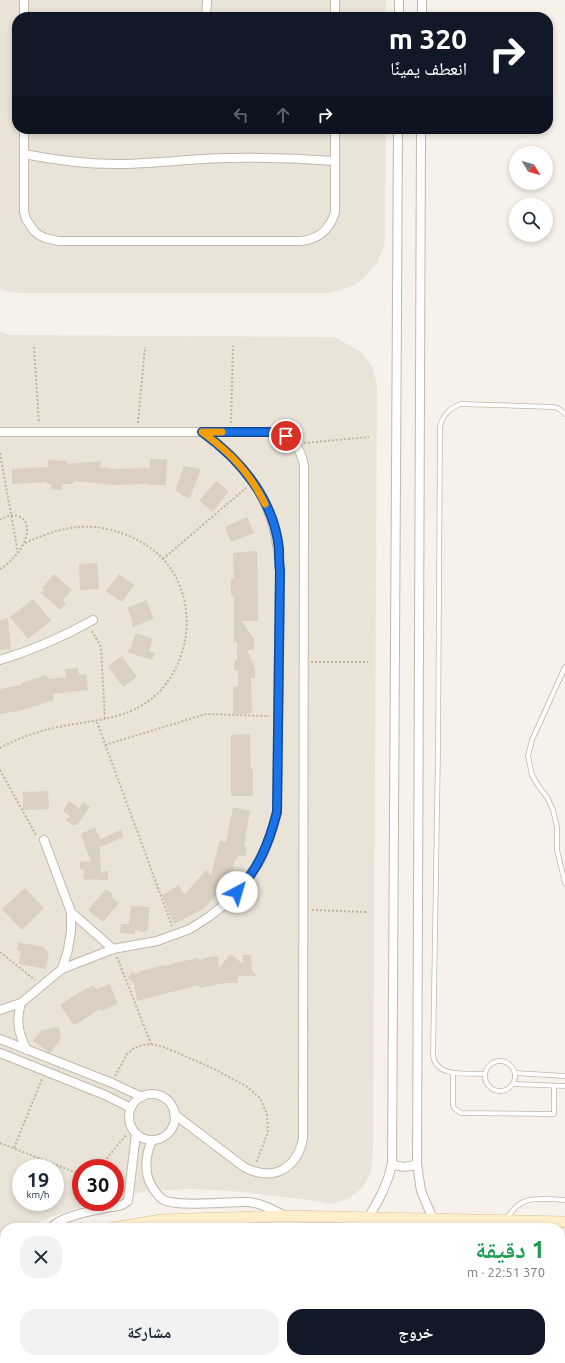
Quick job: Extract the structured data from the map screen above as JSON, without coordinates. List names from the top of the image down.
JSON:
{
  "north": "bottom right",
  "page": {
    "turn": ["320 m", "انعطف يمينًا"],
    "speed": "19 km/h",
    "limit": "30",
    "heading": ["1 دقيقة", "370 m · 22:51"],
    "buttons": ["خروج", "مشاركة"]
  }
}
